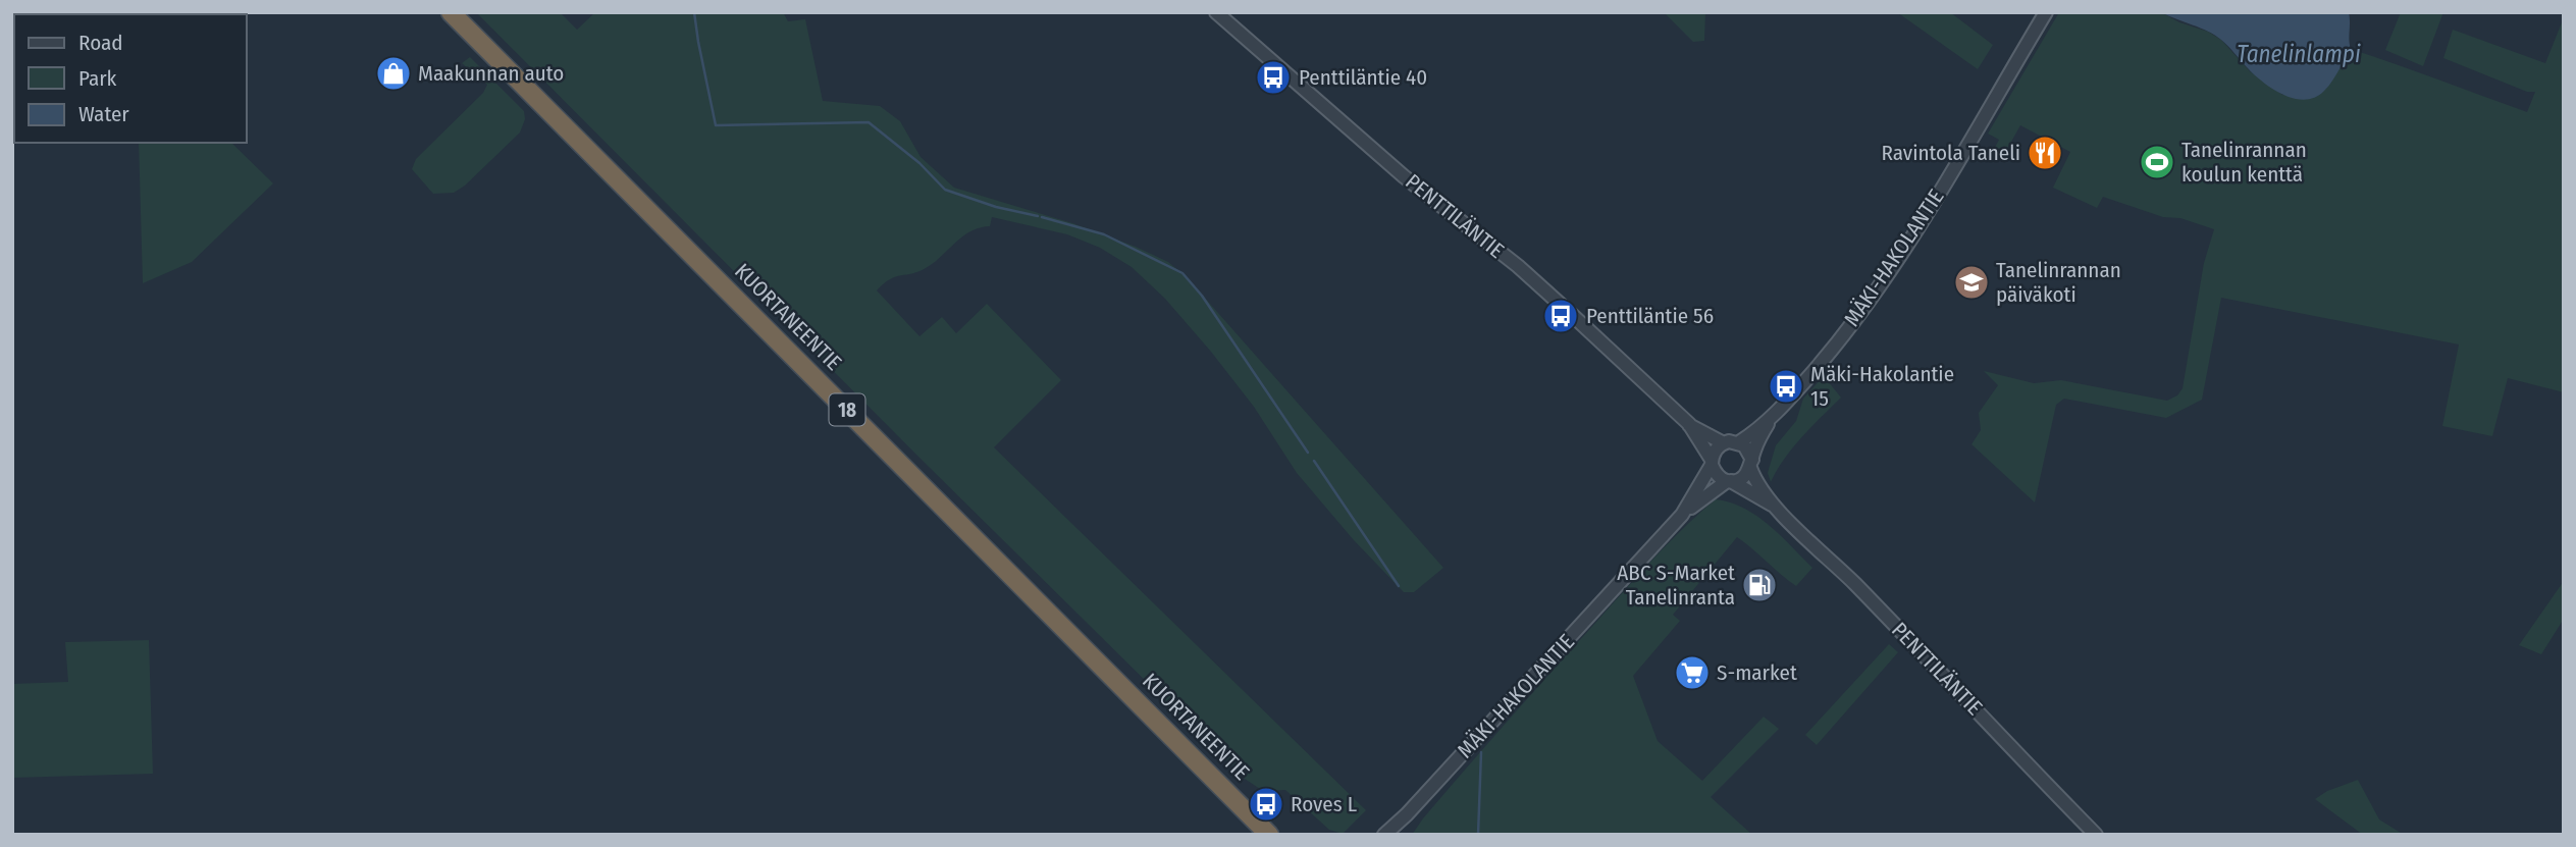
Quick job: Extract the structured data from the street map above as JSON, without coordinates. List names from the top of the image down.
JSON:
{
  "streets": {
    "highway": ["KUORTANEENTIE", "18"],
    "street": ["PENTTILÄNTIE", "MÄKI-HAKOLANTIE"]
  },
  "crossings": [
    ["PENTTILÄNTIE", "MÄKI-HAKOLANTIE"]
  ],
  "water": ["Tanelinlampi"],
  "places": {
    "shop": ["Maakunnan auto"],
    "bus stop": [
      "Penttiläntie 40",
      "Penttiläntie 56",
      "Mäki-Hakolantie 15",
      "Roves L"
    ],
    "restaurant": ["Ravintola Taneli"],
    "sports": ["Tanelinrannan koulun kenttä"],
    "school or university": ["Tanelinrannan päiväkoti"],
    "fuel station": ["ABC S-Market Tanelinranta"],
    "supermarket": ["S-market"]
  },
  "legend": ["Road", "Park", "Water"]
}
